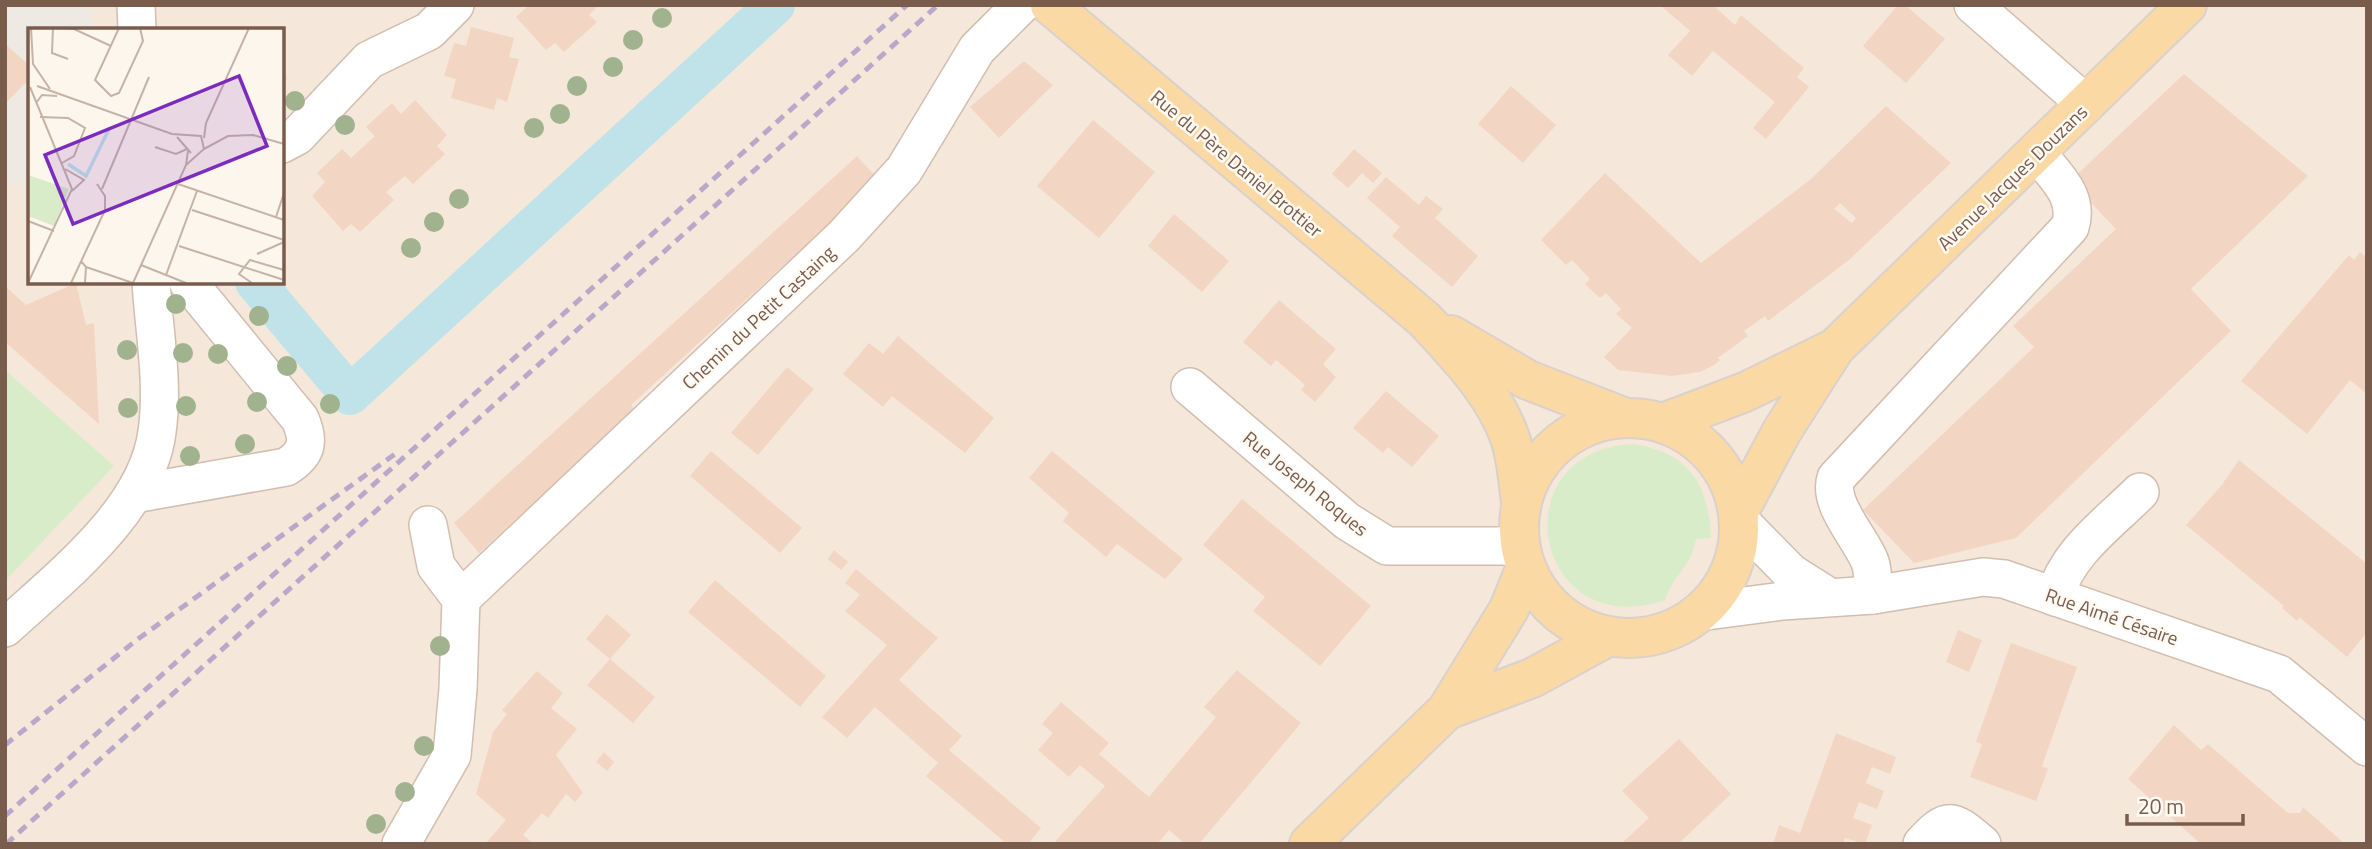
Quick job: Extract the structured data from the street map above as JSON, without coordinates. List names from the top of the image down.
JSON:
{
  "streets": {
    "main road": ["Rue du Père Daniel Brottier", "Avenue Jacques Douzans"],
    "street": ["Chemin du Petit Castaing", "Rue Joseph Roques", "Rue Aimé Césaire"]
  },
  "crossings": [
    ["Rue du Père Daniel Brottier", "Avenue Jacques Douzans"],
    ["Rue du Père Daniel Brottier", "Rue Joseph Roques"],
    ["Rue du Père Daniel Brottier", "Rue Aimé Césaire"],
    ["Avenue Jacques Douzans", "Rue Joseph Roques"],
    ["Avenue Jacques Douzans", "Rue Aimé Césaire"],
    ["Rue Joseph Roques", "Rue Aimé Césaire"]
  ],
  "scale_bar": "20 m"
}
